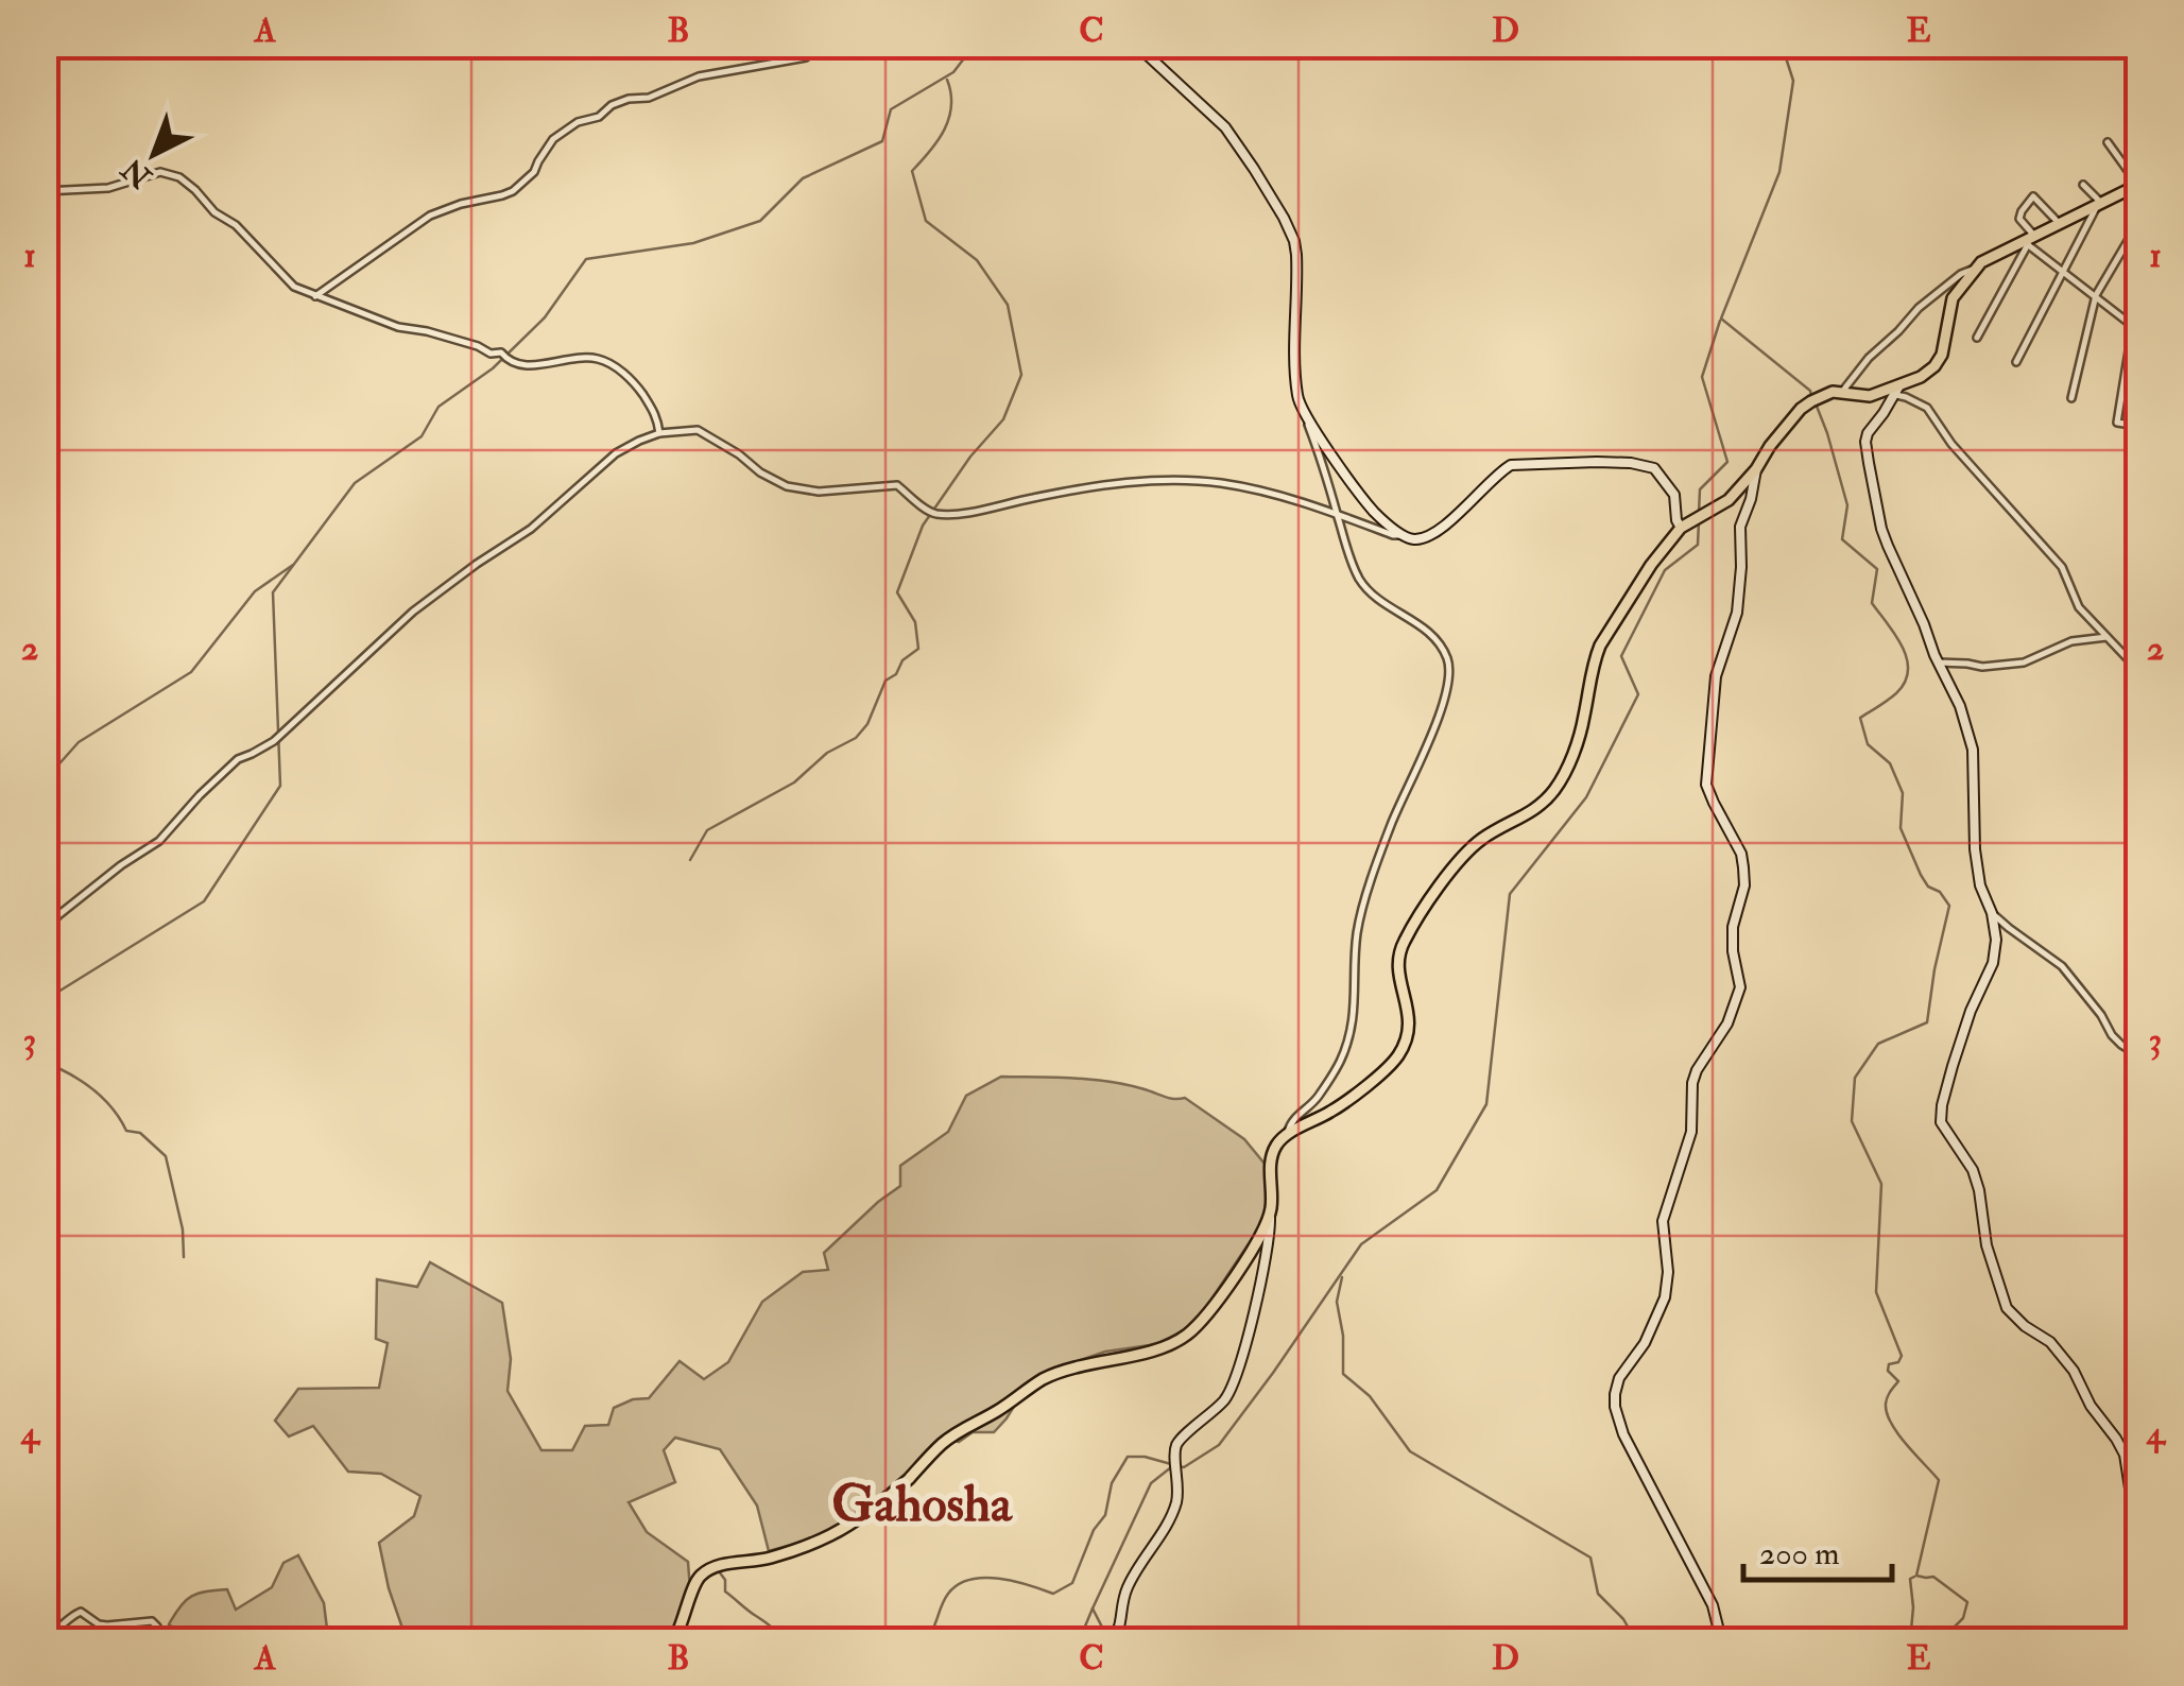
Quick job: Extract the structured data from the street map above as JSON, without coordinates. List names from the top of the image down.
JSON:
{
  "districts": ["Gahosha"],
  "scale_bar": "200 m",
  "north": "bottom left",
  "grid": {
    "columns": [
      "A",
      "B",
      "C",
      "D",
      "E"
    ],
    "rows": [
      "1",
      "2",
      "3",
      "4"
    ]
  }
}
